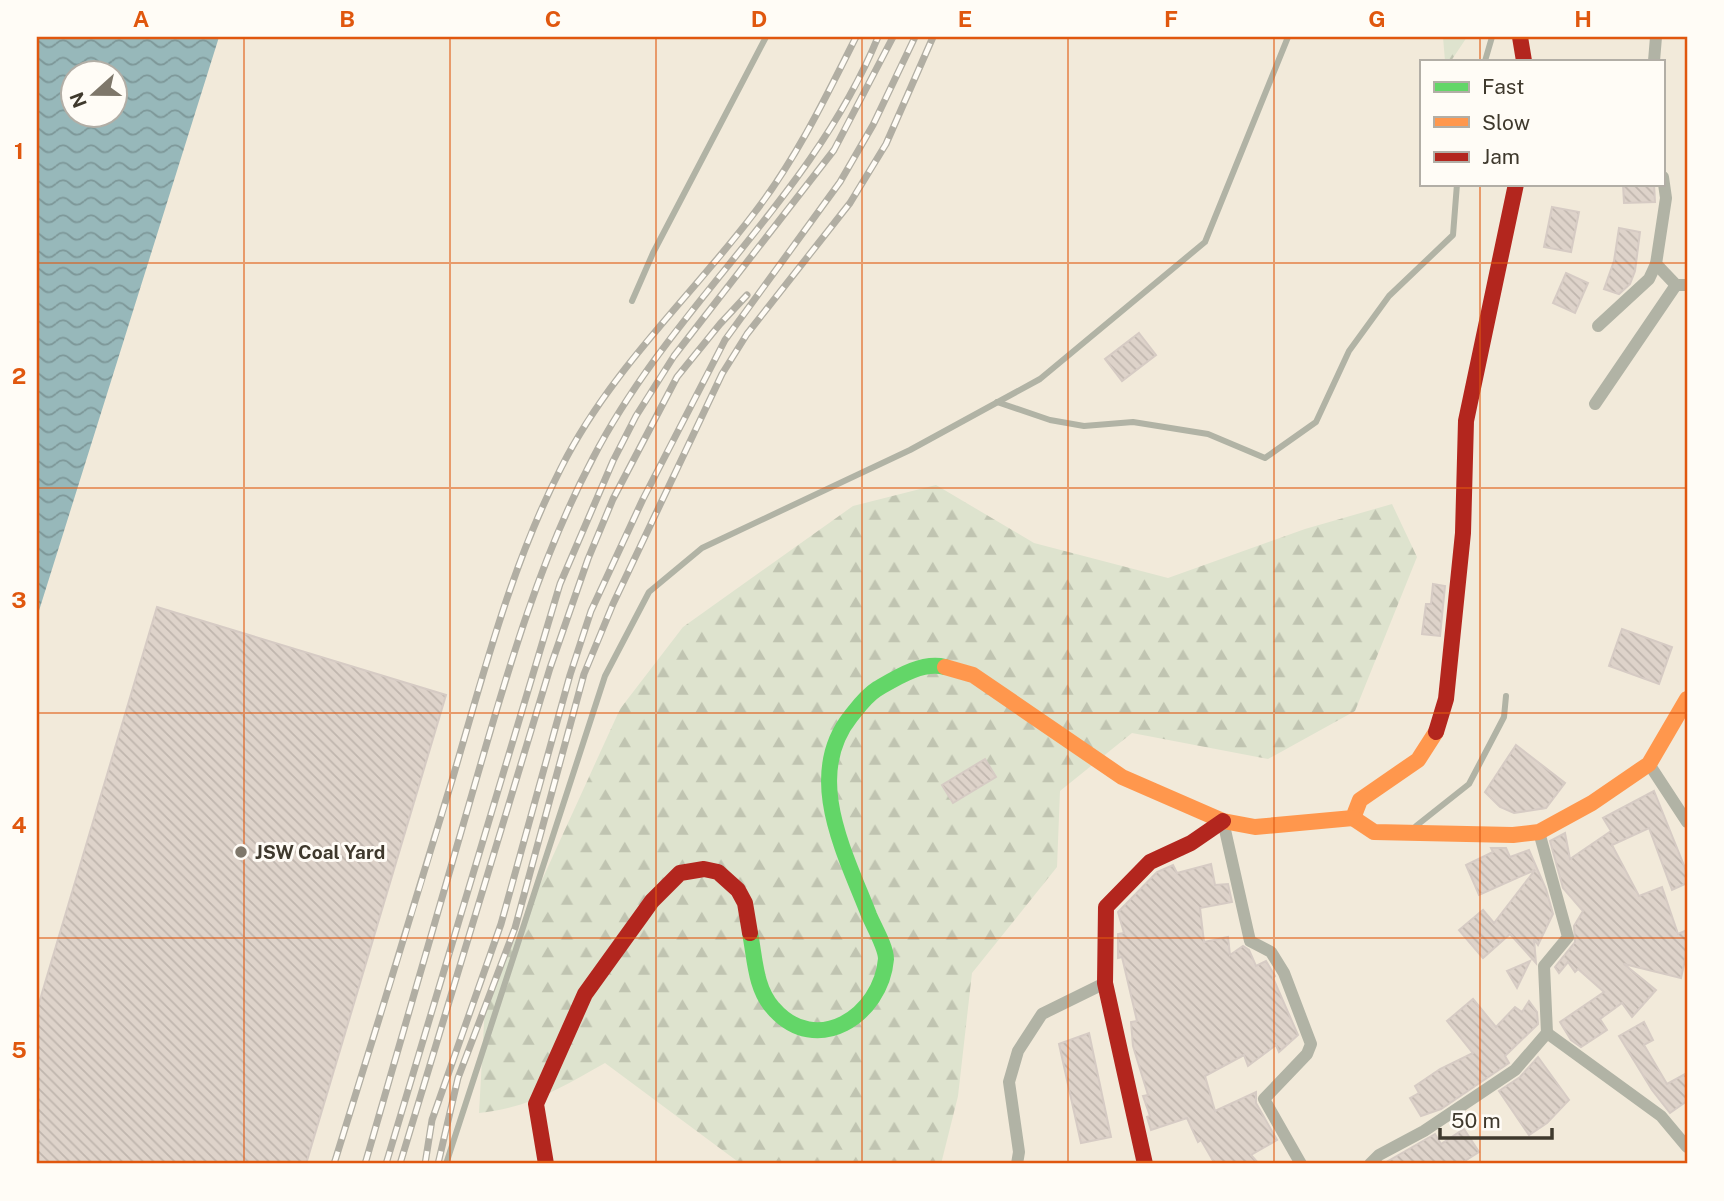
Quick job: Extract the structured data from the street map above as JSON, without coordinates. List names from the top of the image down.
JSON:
{
  "places": ["JSW Coal Yard"],
  "legend": ["Fast", "Slow", "Jam"],
  "scale_bar": "50 m",
  "north": "left",
  "grid": {
    "columns": [
      "A",
      "B",
      "C",
      "D",
      "E",
      "F",
      "G",
      "H"
    ],
    "rows": [
      "1",
      "2",
      "3",
      "4",
      "5"
    ]
  }
}
